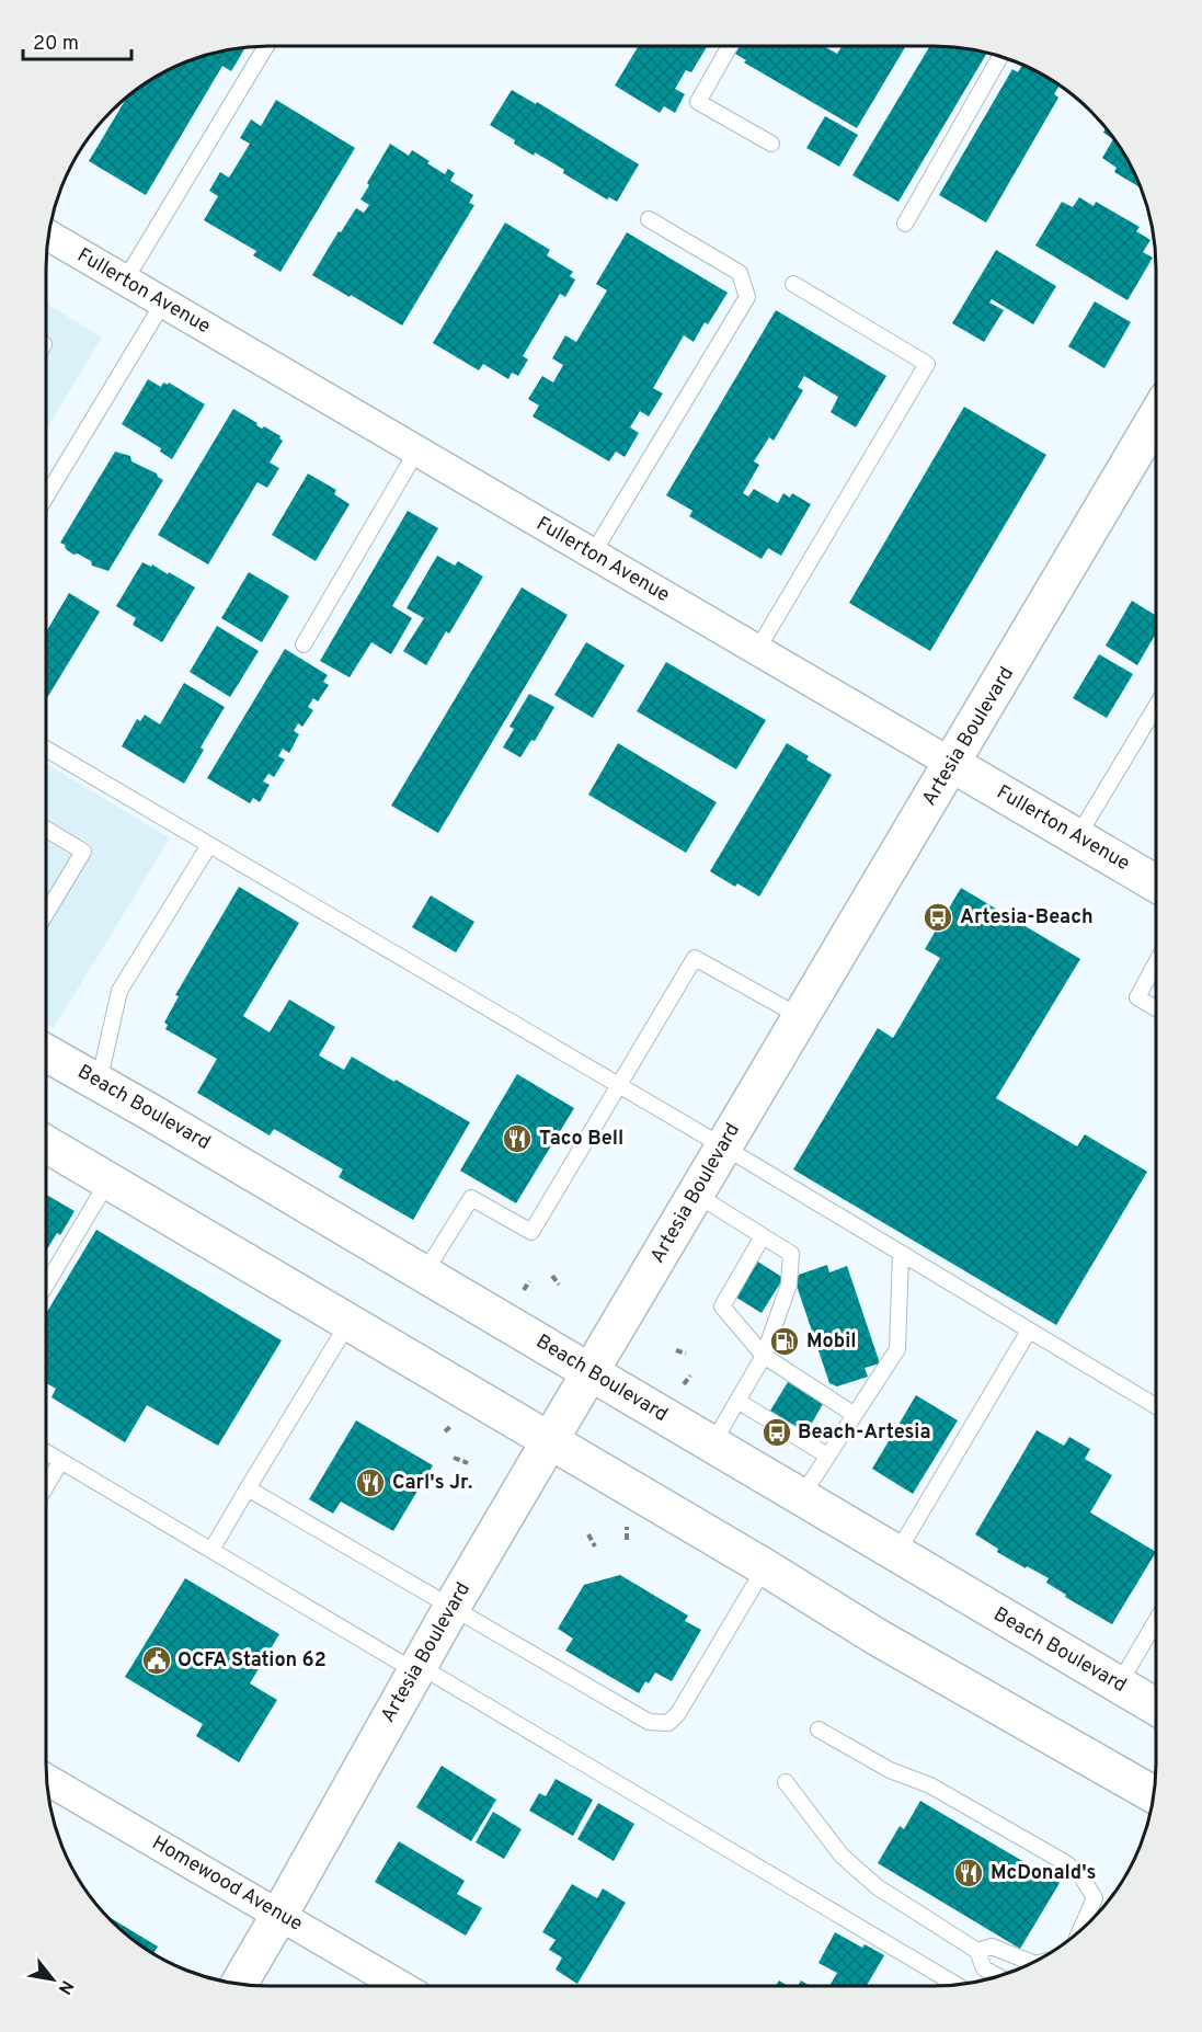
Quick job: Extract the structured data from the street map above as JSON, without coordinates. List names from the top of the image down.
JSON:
{
  "streets": {
    "main road": ["Fullerton Avenue", "Artesia Boulevard", "Beach Boulevard"],
    "street": ["Homewood Avenue"]
  },
  "crossings": [
    ["Fullerton Avenue", "Artesia Boulevard"],
    ["Artesia Boulevard", "Beach Boulevard"],
    ["Artesia Boulevard", "Homewood Avenue"]
  ],
  "places": {
    "bus stop": ["Artesia-Beach", "Beach-Artesia"],
    "restaurant": ["Taco Bell", "Carl's Jr.", "McDonald's"],
    "fuel station": ["Mobil"],
    "public building": ["OCFA Station 62"]
  },
  "scale_bar": "20 m",
  "north": "bottom right"
}
